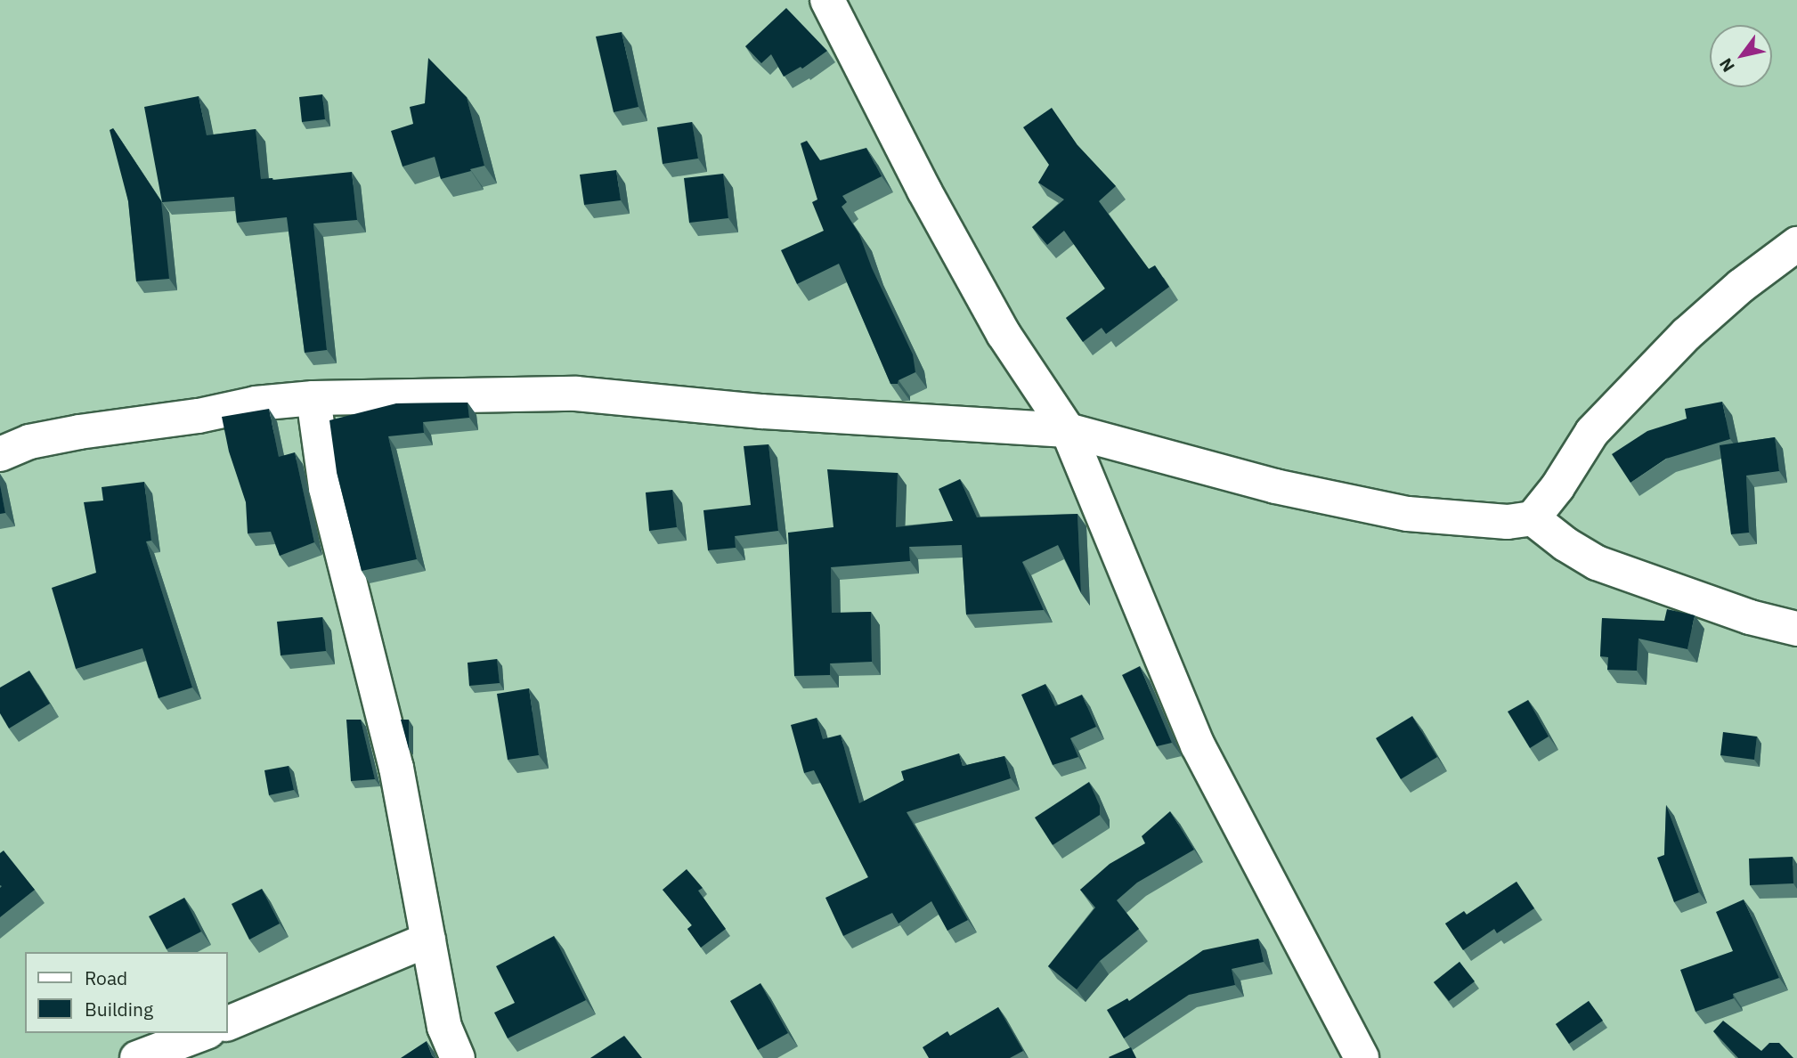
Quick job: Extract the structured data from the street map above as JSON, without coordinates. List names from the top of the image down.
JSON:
{
  "legend": ["Road", "Building"],
  "north": "bottom left"
}
